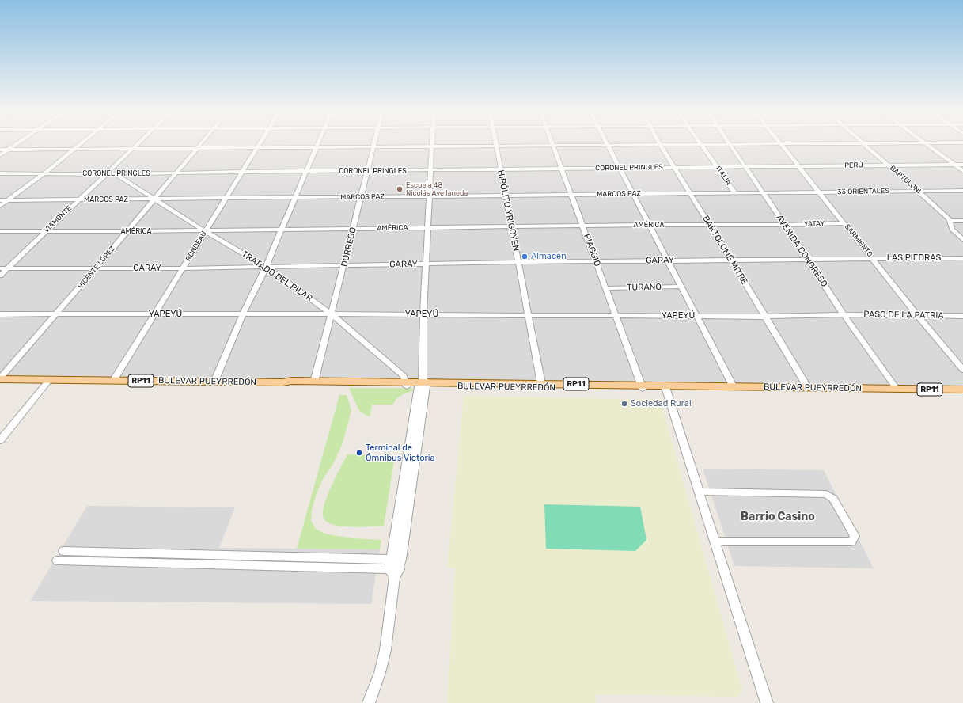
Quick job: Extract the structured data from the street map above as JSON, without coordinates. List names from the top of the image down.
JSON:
{
  "streets": {
    "main road": ["RP11", "BULEVAR PUEYRREDÓN"],
    "street": [
      "PERÚ",
      "CORONEL PRINGLES",
      "ITALIA",
      "BARTOLONI",
      "33 ORIENTALES",
      "MARCOS PAZ",
      "HIPÓLITO YRIGOYEN",
      "VIAMONTE",
      "YATAY",
      "AMÉRICA",
      "SARMIENTO",
      "RONDEAU",
      "DORREGO",
      "PIAGGIO",
      "BARTOLOMÉ MITRE",
      "AVENIDA CONGRESO",
      "LAS PIEDRAS",
      "GARAY",
      "VICENTE LÓPEZ",
      "TRATADO DEL PILAR",
      "TURANO",
      "YAPEYÚ",
      "PASO DE LA PATRIA"
    ]
  },
  "crossings": [
    ["PERÚ", "CORONEL PRINGLES"],
    ["PERÚ", "BARTOLONI"],
    ["PERÚ", "SARMIENTO"],
    ["PERÚ", "AVENIDA CONGRESO"],
    ["CORONEL PRINGLES", "ITALIA"],
    ["CORONEL PRINGLES", "HIPÓLITO YRIGOYEN"],
    ["CORONEL PRINGLES", "VIAMONTE"],
    ["CORONEL PRINGLES", "RONDEAU"],
    ["CORONEL PRINGLES", "DORREGO"],
    ["CORONEL PRINGLES", "PIAGGIO"],
    ["CORONEL PRINGLES", "BARTOLOMÉ MITRE"],
    ["CORONEL PRINGLES", "AVENIDA CONGRESO"],
    ["CORONEL PRINGLES", "VICENTE LÓPEZ"],
    ["CORONEL PRINGLES", "TRATADO DEL PILAR"],
    ["ITALIA", "MARCOS PAZ"],
    ["BARTOLONI", "33 ORIENTALES"],
    ["33 ORIENTALES", "MARCOS PAZ"],
    ["33 ORIENTALES", "SARMIENTO"],
    ["33 ORIENTALES", "AVENIDA CONGRESO"],
    ["MARCOS PAZ", "HIPÓLITO YRIGOYEN"],
    ["MARCOS PAZ", "VIAMONTE"],
    ["MARCOS PAZ", "RONDEAU"],
    ["MARCOS PAZ", "DORREGO"],
    ["MARCOS PAZ", "PIAGGIO"],
    ["MARCOS PAZ", "BARTOLOMÉ MITRE"],
    ["MARCOS PAZ", "AVENIDA CONGRESO"],
    ["MARCOS PAZ", "VICENTE LÓPEZ"],
    ["MARCOS PAZ", "TRATADO DEL PILAR"],
    ["HIPÓLITO YRIGOYEN", "AMÉRICA"],
    ["HIPÓLITO YRIGOYEN", "GARAY"],
    ["HIPÓLITO YRIGOYEN", "YAPEYÚ"],
    ["HIPÓLITO YRIGOYEN", "BULEVAR PUEYRREDÓN"],
    ["VIAMONTE", "AMÉRICA"],
    ["VIAMONTE", "GARAY"],
    ["YATAY", "AMÉRICA"],
    ["YATAY", "SARMIENTO"],
    ["YATAY", "AVENIDA CONGRESO"],
    ["AMÉRICA", "RONDEAU"],
    ["AMÉRICA", "DORREGO"],
    ["AMÉRICA", "PIAGGIO"],
    ["AMÉRICA", "BARTOLOMÉ MITRE"],
    ["AMÉRICA", "AVENIDA CONGRESO"],
    ["AMÉRICA", "VICENTE LÓPEZ"],
    ["AMÉRICA", "TRATADO DEL PILAR"],
    ["SARMIENTO", "LAS PIEDRAS"],
    ["SARMIENTO", "PASO DE LA PATRIA"],
    ["RONDEAU", "GARAY"],
    ["RONDEAU", "TRATADO DEL PILAR"],
    ["RONDEAU", "YAPEYÚ"],
    ["RONDEAU", "BULEVAR PUEYRREDÓN"],
    ["DORREGO", "GARAY"],
    ["DORREGO", "TRATADO DEL PILAR"],
    ["DORREGO", "YAPEYÚ"],
    ["DORREGO", "BULEVAR PUEYRREDÓN"],
    ["PIAGGIO", "GARAY"],
    ["PIAGGIO", "TURANO"],
    ["PIAGGIO", "YAPEYÚ"],
    ["PIAGGIO", "BULEVAR PUEYRREDÓN"],
    ["BARTOLOMÉ MITRE", "GARAY"],
    ["BARTOLOMÉ MITRE", "YAPEYÚ"],
    ["BARTOLOMÉ MITRE", "BULEVAR PUEYRREDÓN"],
    ["AVENIDA CONGRESO", "LAS PIEDRAS"],
    ["AVENIDA CONGRESO", "GARAY"],
    ["AVENIDA CONGRESO", "YAPEYÚ"],
    ["AVENIDA CONGRESO", "PASO DE LA PATRIA"],
    ["AVENIDA CONGRESO", "RP11"],
    ["AVENIDA CONGRESO", "BULEVAR PUEYRREDÓN"],
    ["LAS PIEDRAS", "GARAY"],
    ["GARAY", "VICENTE LÓPEZ"],
    ["GARAY", "TRATADO DEL PILAR"],
    ["VICENTE LÓPEZ", "TRATADO DEL PILAR"],
    ["VICENTE LÓPEZ", "YAPEYÚ"],
    ["VICENTE LÓPEZ", "BULEVAR PUEYRREDÓN"],
    ["TRATADO DEL PILAR", "YAPEYÚ"],
    ["TRATADO DEL PILAR", "BULEVAR PUEYRREDÓN"],
    ["YAPEYÚ", "PASO DE LA PATRIA"],
    ["RP11", "BULEVAR PUEYRREDÓN"]
  ],
  "districts": ["Barrio Casino"],
  "places": [
    "Escuela 48 Nicolás Avellaneda",
    "Almacén",
    "Sociedad Rural",
    "Terminal de Ómnibus Victoria"
  ]
}
